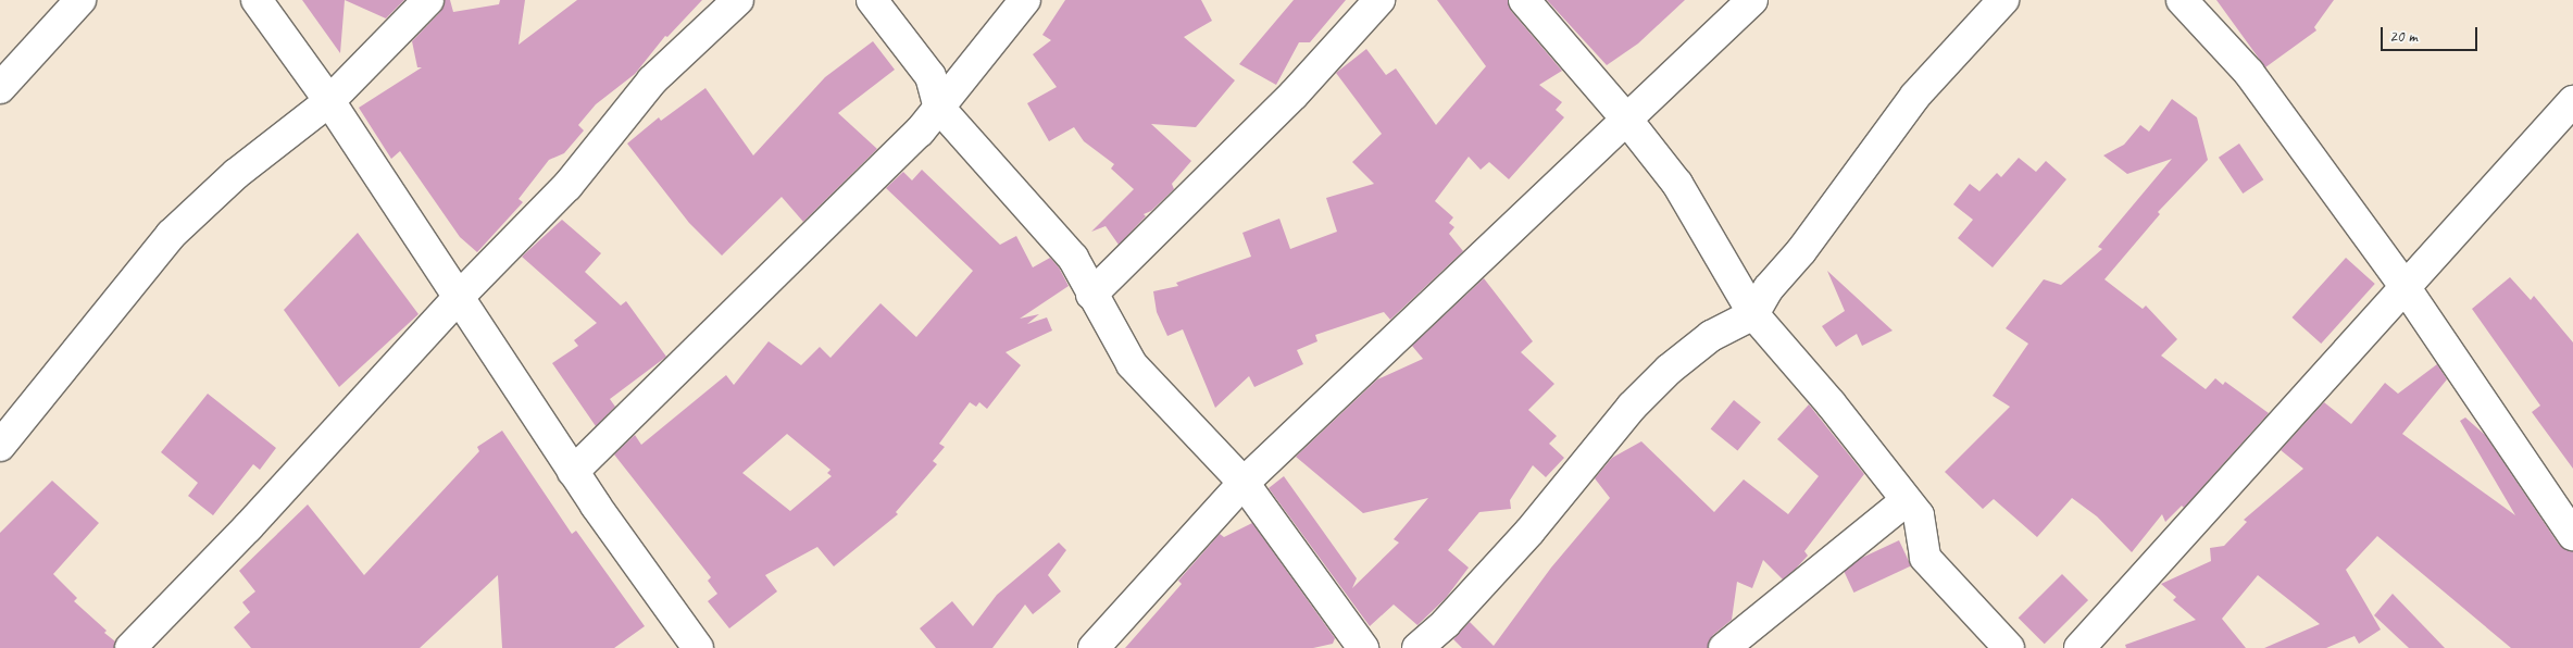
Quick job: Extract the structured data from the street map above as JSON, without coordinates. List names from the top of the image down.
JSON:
{
  "scale_bar": "20 m"
}
